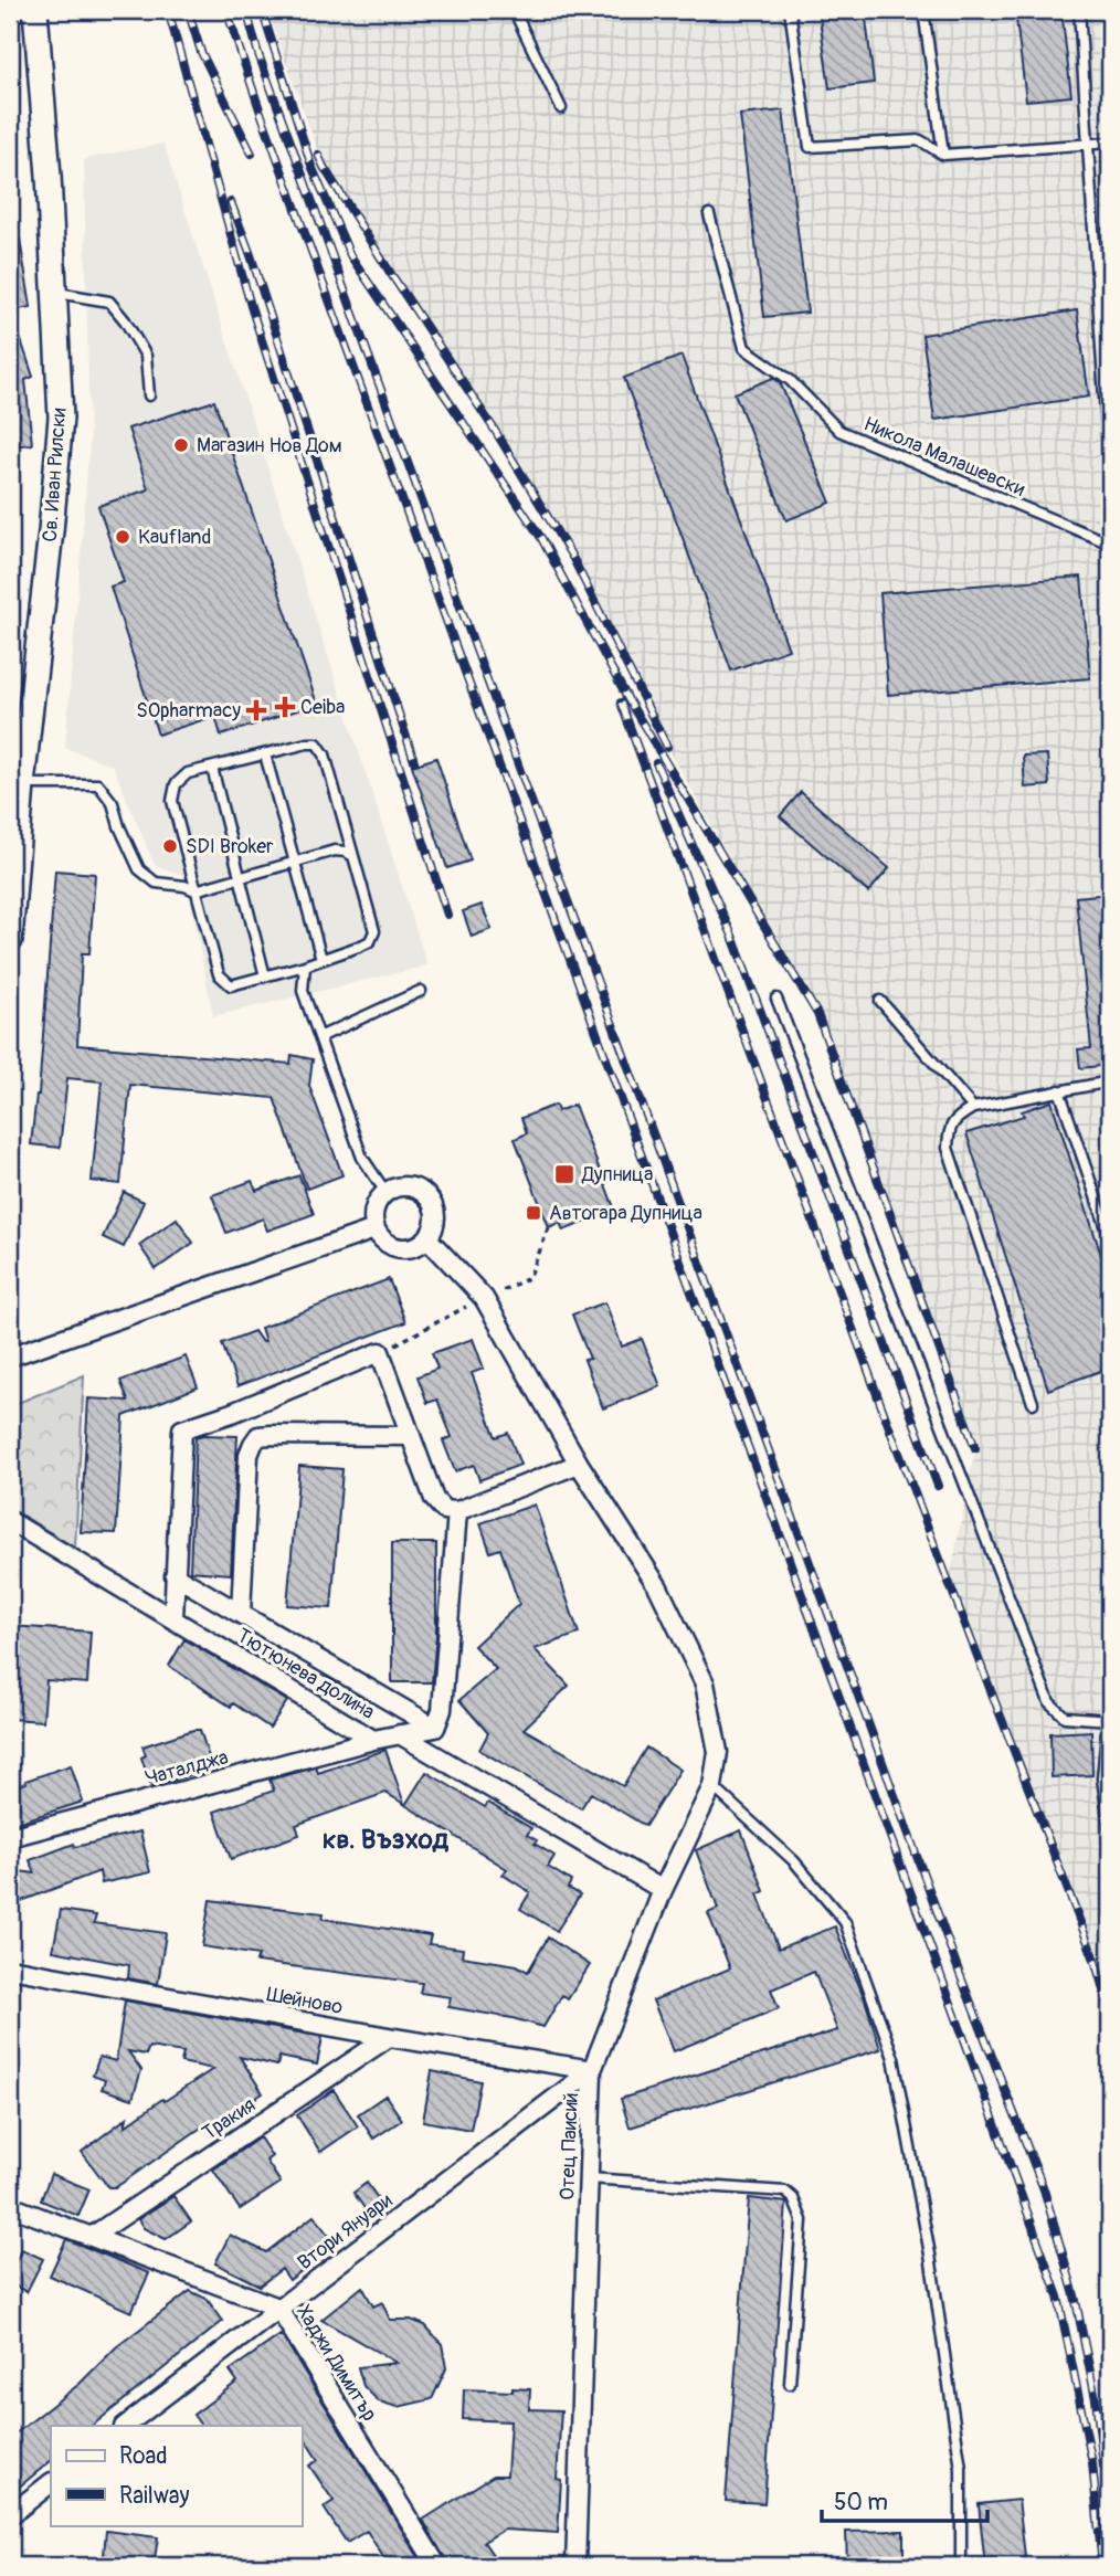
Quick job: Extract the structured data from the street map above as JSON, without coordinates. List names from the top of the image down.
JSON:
{
  "streets": {
    "street": [
      "Св. Иван Рилски",
      "Тютюнева долина",
      "Чаталджа",
      "Шейново",
      "Тракия",
      "Отец Паисий",
      "Втори Януари",
      "Хаджи Димитър"
    ],
    "lane": ["Никола Малашевски"]
  },
  "crossings": [
    ["Тютюнева долина", "Чаталджа"],
    ["Шейново", "Тракия"],
    ["Шейново", "Отец Паисий"],
    ["Шейново", "Втори Януари"],
    ["Тракия", "Хаджи Димитър"],
    ["Отец Паисий", "Втори Януари"],
    ["Втори Януари", "Хаджи Димитър"]
  ],
  "districts": ["кв. Възход"],
  "places": {
    "other": ["Магазин Нов Дом", "Kaufland", "SDI Broker"],
    "health": ["Ceiba", "SOpharmacy"],
    "transit": ["Дупница", "Автогара Дупница"]
  },
  "legend": ["Road", "Railway"],
  "scale_bar": "50 m"
}
